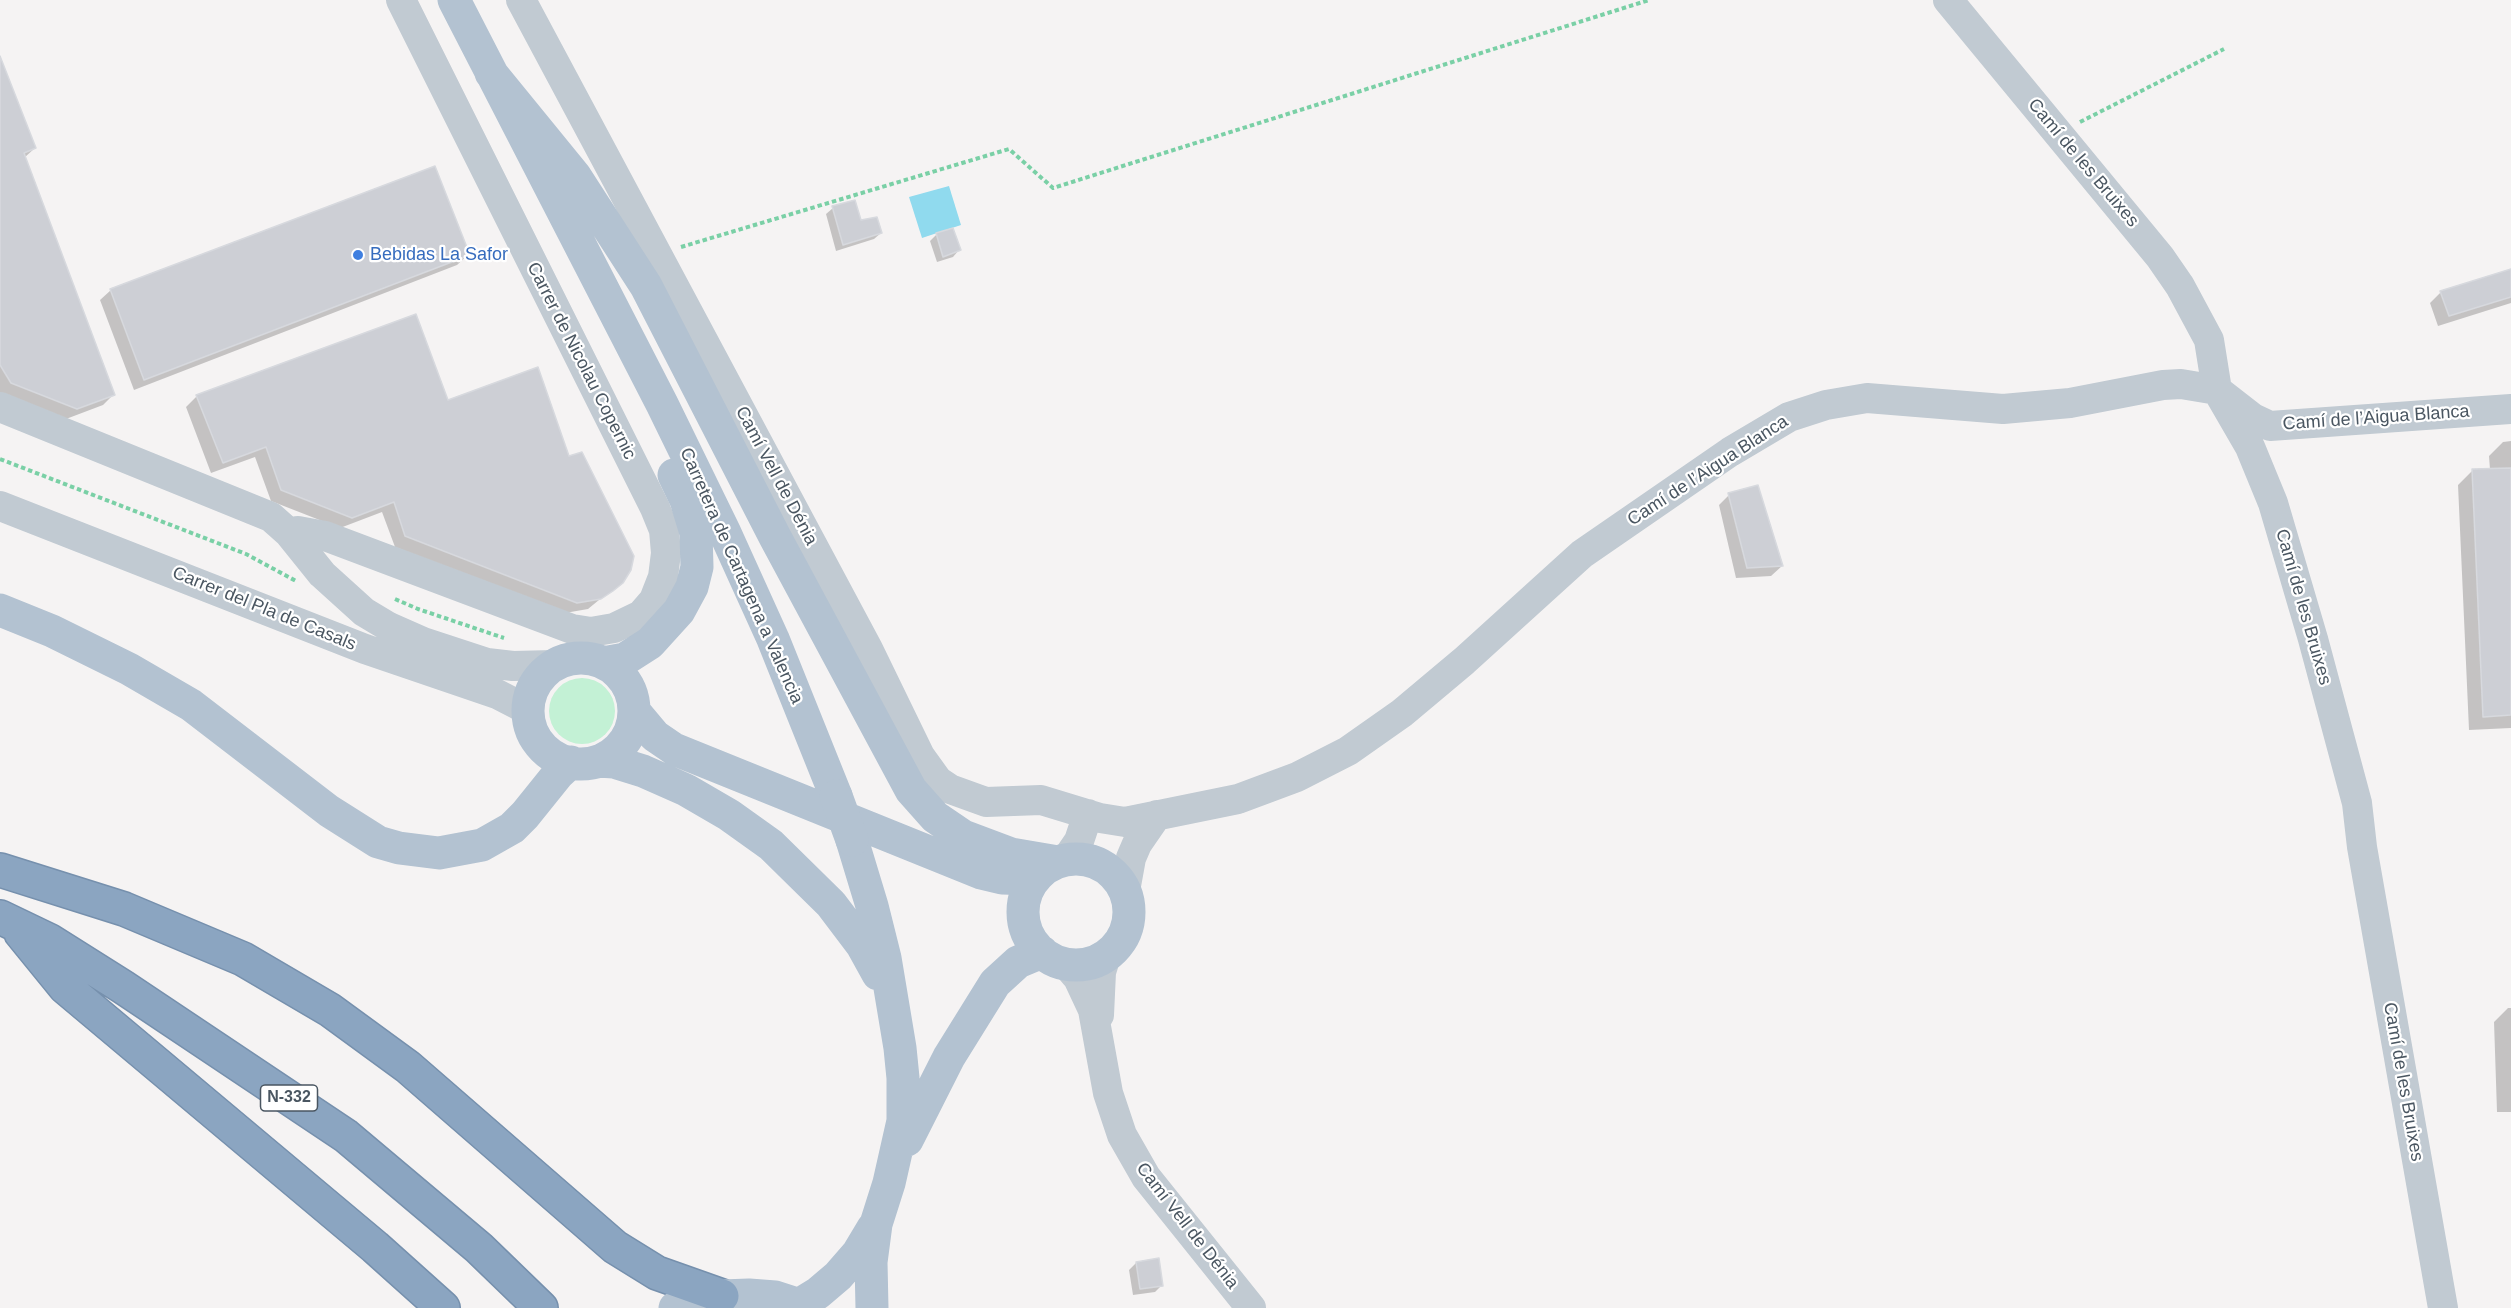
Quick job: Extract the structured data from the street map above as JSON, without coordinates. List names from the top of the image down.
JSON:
{
  "streets": {
    "highway": ["N-332"],
    "main road": ["Carretera de Cartagena a Valencia"],
    "street": [
      "Camí de les Bruixes",
      "Carrer de Nicolau Copernic",
      "Camí de l’Aigua Blanca",
      "Camí Vell de Dénia",
      "Carrer del Pla de Casals"
    ]
  },
  "crossings": [
    ["Camí de les Bruixes", "Camí de l’Aigua Blanca"],
    ["Carrer de Nicolau Copernic", "Carrer del Pla de Casals"],
    ["Camí de l’Aigua Blanca", "Camí Vell de Dénia"]
  ],
  "places": ["Bebidas La Safor"]
}
